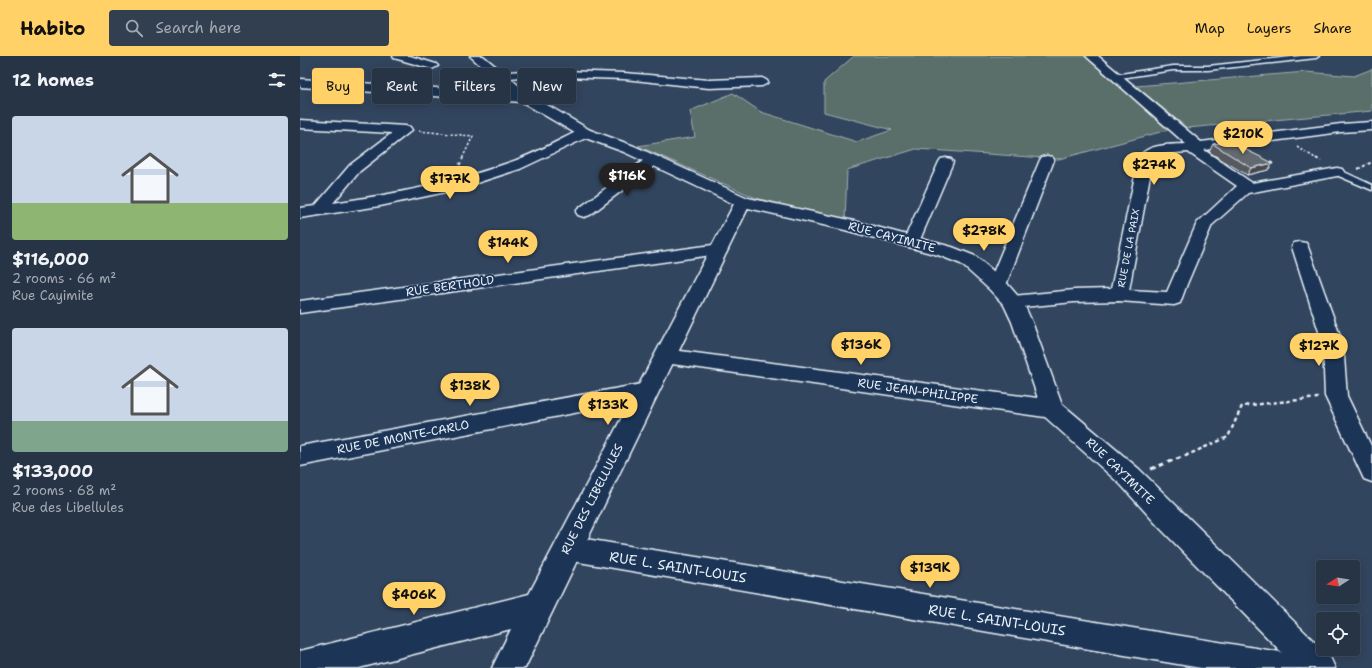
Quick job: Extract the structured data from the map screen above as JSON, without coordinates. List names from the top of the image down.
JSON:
{
  "streets": {
    "street": [
      "RUE CAYIMITE",
      "RUE DE LA PAIX",
      "RUE BERTHOLD",
      "RUE JEAN-PHILIPPE",
      "RUE DE MONTE-CARLO",
      "RUE DES LIBELLULES",
      "RUE L. SAINT-LOUIS"
    ]
  },
  "crossings": [
    ["RUE CAYIMITE", "RUE DE LA PAIX"],
    ["RUE CAYIMITE", "RUE JEAN-PHILIPPE"],
    ["RUE CAYIMITE", "RUE DES LIBELLULES"],
    ["RUE BERTHOLD", "RUE DES LIBELLULES"],
    ["RUE JEAN-PHILIPPE", "RUE DES LIBELLULES"],
    ["RUE DE MONTE-CARLO", "RUE DES LIBELLULES"],
    ["RUE DES LIBELLULES", "RUE L. SAINT-LOUIS"]
  ],
  "north": "left",
  "page": {
    "header": "Habito",
    "search": "Search here",
    "nav": ["Map", "Layers", "Share"],
    "heading": "12 homes",
    "chip": [
      "Buy",
      "Rent",
      "Filters",
      "New"
    ],
    "list": [
      {
        "name": "$116,000",
        "note": "2 rooms · 66 m² · Rue Cayimite"
      },
      {
        "name": "$133,000",
        "note": "2 rooms · 68 m² · Rue des Libellules"
      }
    ],
    "price": [
      "$210K",
      "$274K",
      "$116K",
      "$177K",
      "$278K",
      "$144K",
      "$136K",
      "$127K",
      "$138K",
      "$133K",
      "$139K",
      "$406K"
    ]
  }
}
